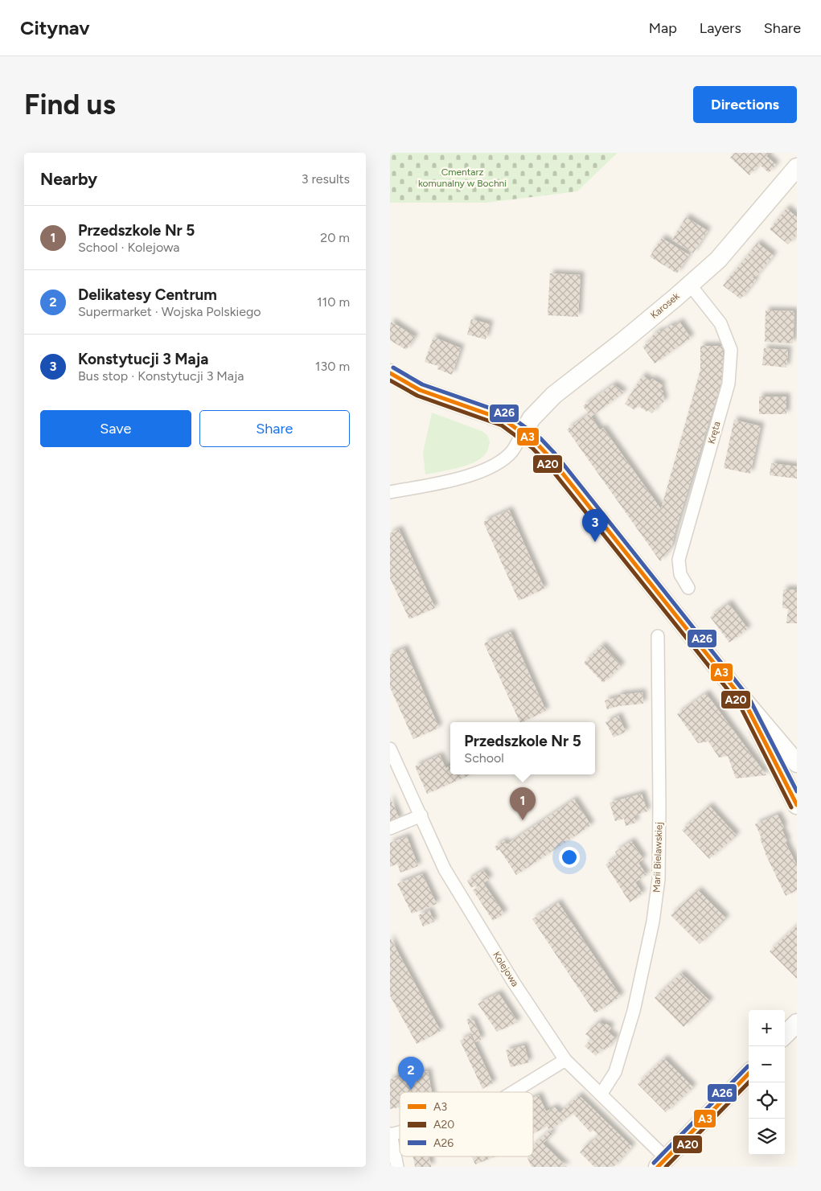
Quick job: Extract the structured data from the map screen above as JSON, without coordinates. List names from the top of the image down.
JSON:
{
  "streets": {
    "main road": ["Karosek"],
    "street": ["Kręta", "Marii Bielawskiej", "Kolejowa"]
  },
  "crossings": [
    ["Karosek", "Kręta"],
    ["Marii Bielawskiej", "Kolejowa"]
  ],
  "parks": ["Cmentarz komunalny w Bochni"],
  "lines": ["transit line A26", "transit line A3", "transit line A20"],
  "legend": ["A3", "A20", "A26"],
  "page": {
    "header": "Citynav",
    "nav": ["Map", "Layers", "Share"],
    "buttons": [
      "Directions",
      ["Save", "Share"]
    ],
    "title": "Find us",
    "heading": ["Nearby", "3 results"],
    "list": [
      {
        "mark": "1",
        "name": "Przedszkole Nr 5",
        "note": "School · Kolejowa",
        "value": "20 m"
      },
      {
        "mark": "2",
        "name": "Delikatesy Centrum",
        "note": "Supermarket · Wojska Polskiego",
        "value": "110 m"
      },
      {
        "mark": "3",
        "name": "Konstytucji 3 Maja",
        "note": "Bus stop · Konstytucji 3 Maja",
        "value": "130 m"
      }
    ],
    "pins": ["3", "1", "2"],
    "popup": ["Przedszkole Nr 5", "School"],
    "map_buttons": ["+", "−"]
  }
}
